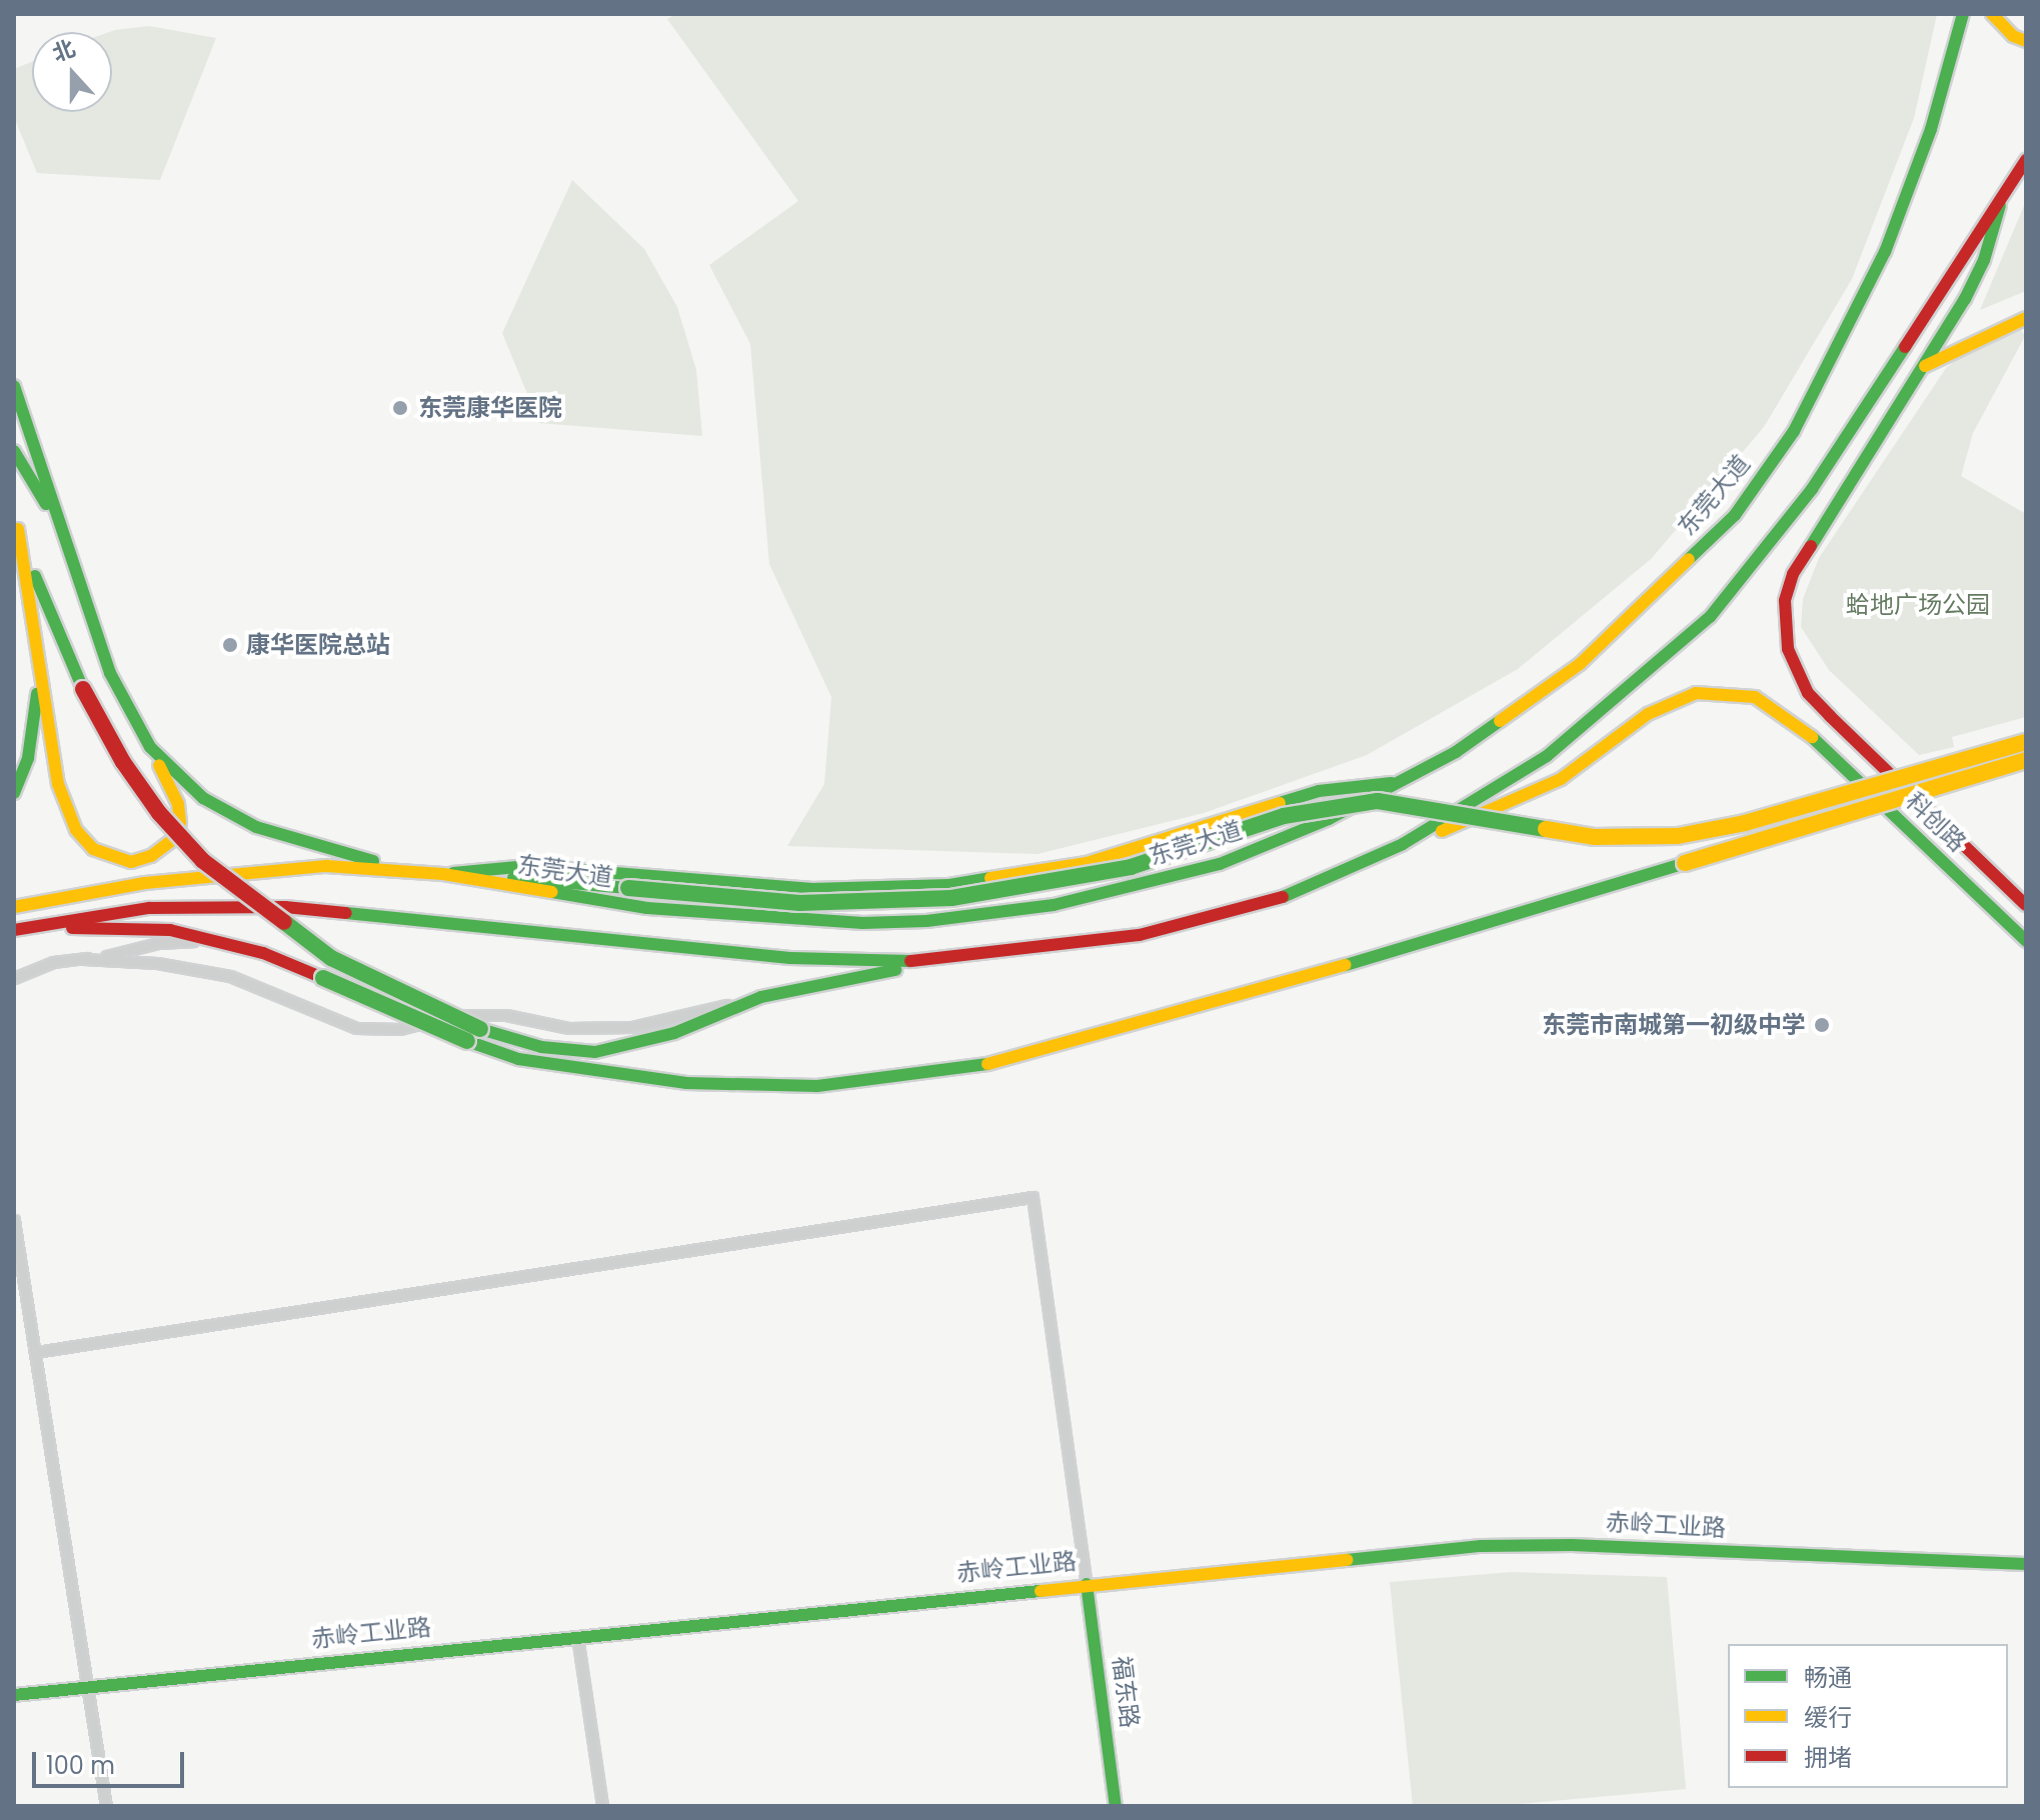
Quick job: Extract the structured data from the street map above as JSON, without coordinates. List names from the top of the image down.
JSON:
{
  "streets": {
    "main road": [
      "东莞大道",
      "科创路",
      "赤岭工业路",
      "福东路"
    ]
  },
  "crossings": [
    ["赤岭工业路", "福东路"]
  ],
  "parks": ["蛤地广场公园"],
  "places": ["东莞康华医院", "康华医院总站", "东莞市南城第一初级中学"],
  "legend": ["畅通", "缓行", "拥堵"],
  "scale_bar": "100 m",
  "north": "top"
}
